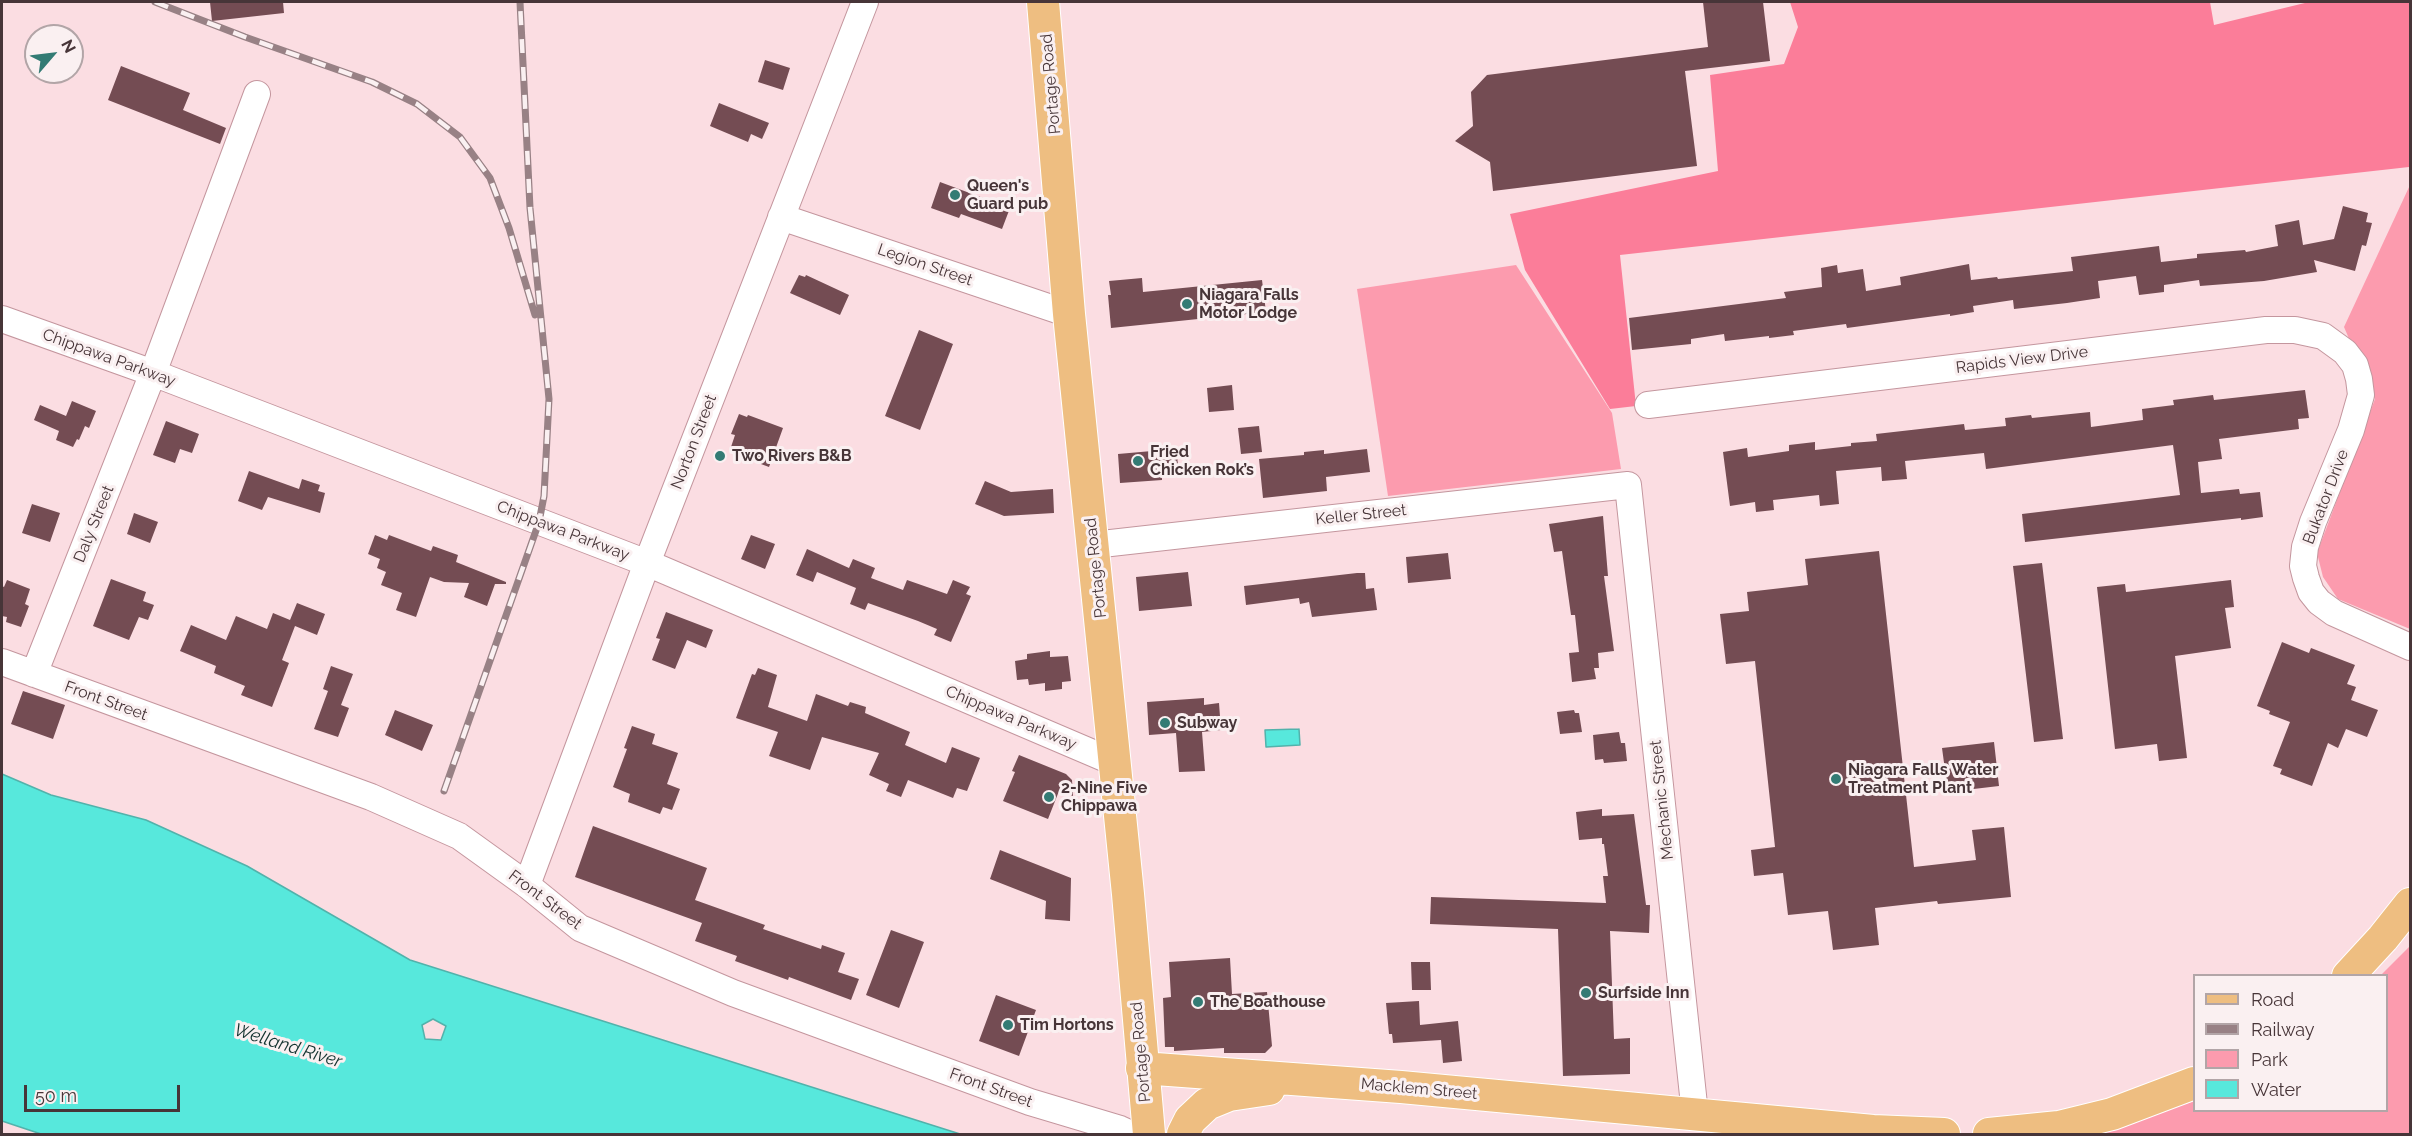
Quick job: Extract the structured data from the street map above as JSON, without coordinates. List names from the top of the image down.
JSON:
{
  "streets": {
    "main road": ["Portage Road", "Macklem Street"],
    "street": [
      "Legion Street",
      "Chippawa Parkway",
      "Rapids View Drive",
      "Norton Street",
      "Bukator Drive",
      "Keller Street",
      "Daly Street",
      "Front Street",
      "Mechanic Street"
    ]
  },
  "crossings": [
    ["Portage Road", "Legion Street"],
    ["Portage Road", "Chippawa Parkway"],
    ["Portage Road", "Keller Street"],
    ["Portage Road", "Macklem Street"],
    ["Legion Street", "Norton Street"],
    ["Chippawa Parkway", "Norton Street"],
    ["Chippawa Parkway", "Daly Street"],
    ["Rapids View Drive", "Bukator Drive"],
    ["Norton Street", "Front Street"],
    ["Keller Street", "Mechanic Street"],
    ["Daly Street", "Front Street"],
    ["Mechanic Street", "Macklem Street"]
  ],
  "water": ["Welland River"],
  "places": [
    "Queen's Guard pub",
    "Niagara Falls Motor Lodge",
    "Two Rivers B&B",
    "Fried Chicken Rok’s",
    "Subway",
    "Niagara Falls Water Treatment Plant",
    "2-Nine Five Chippawa",
    "Surfside Inn",
    "The Boathouse",
    "Tim Hortons"
  ],
  "legend": [
    "Road",
    "Railway",
    "Park",
    "Water"
  ],
  "scale_bar": "50 m",
  "north": "top right"
}
